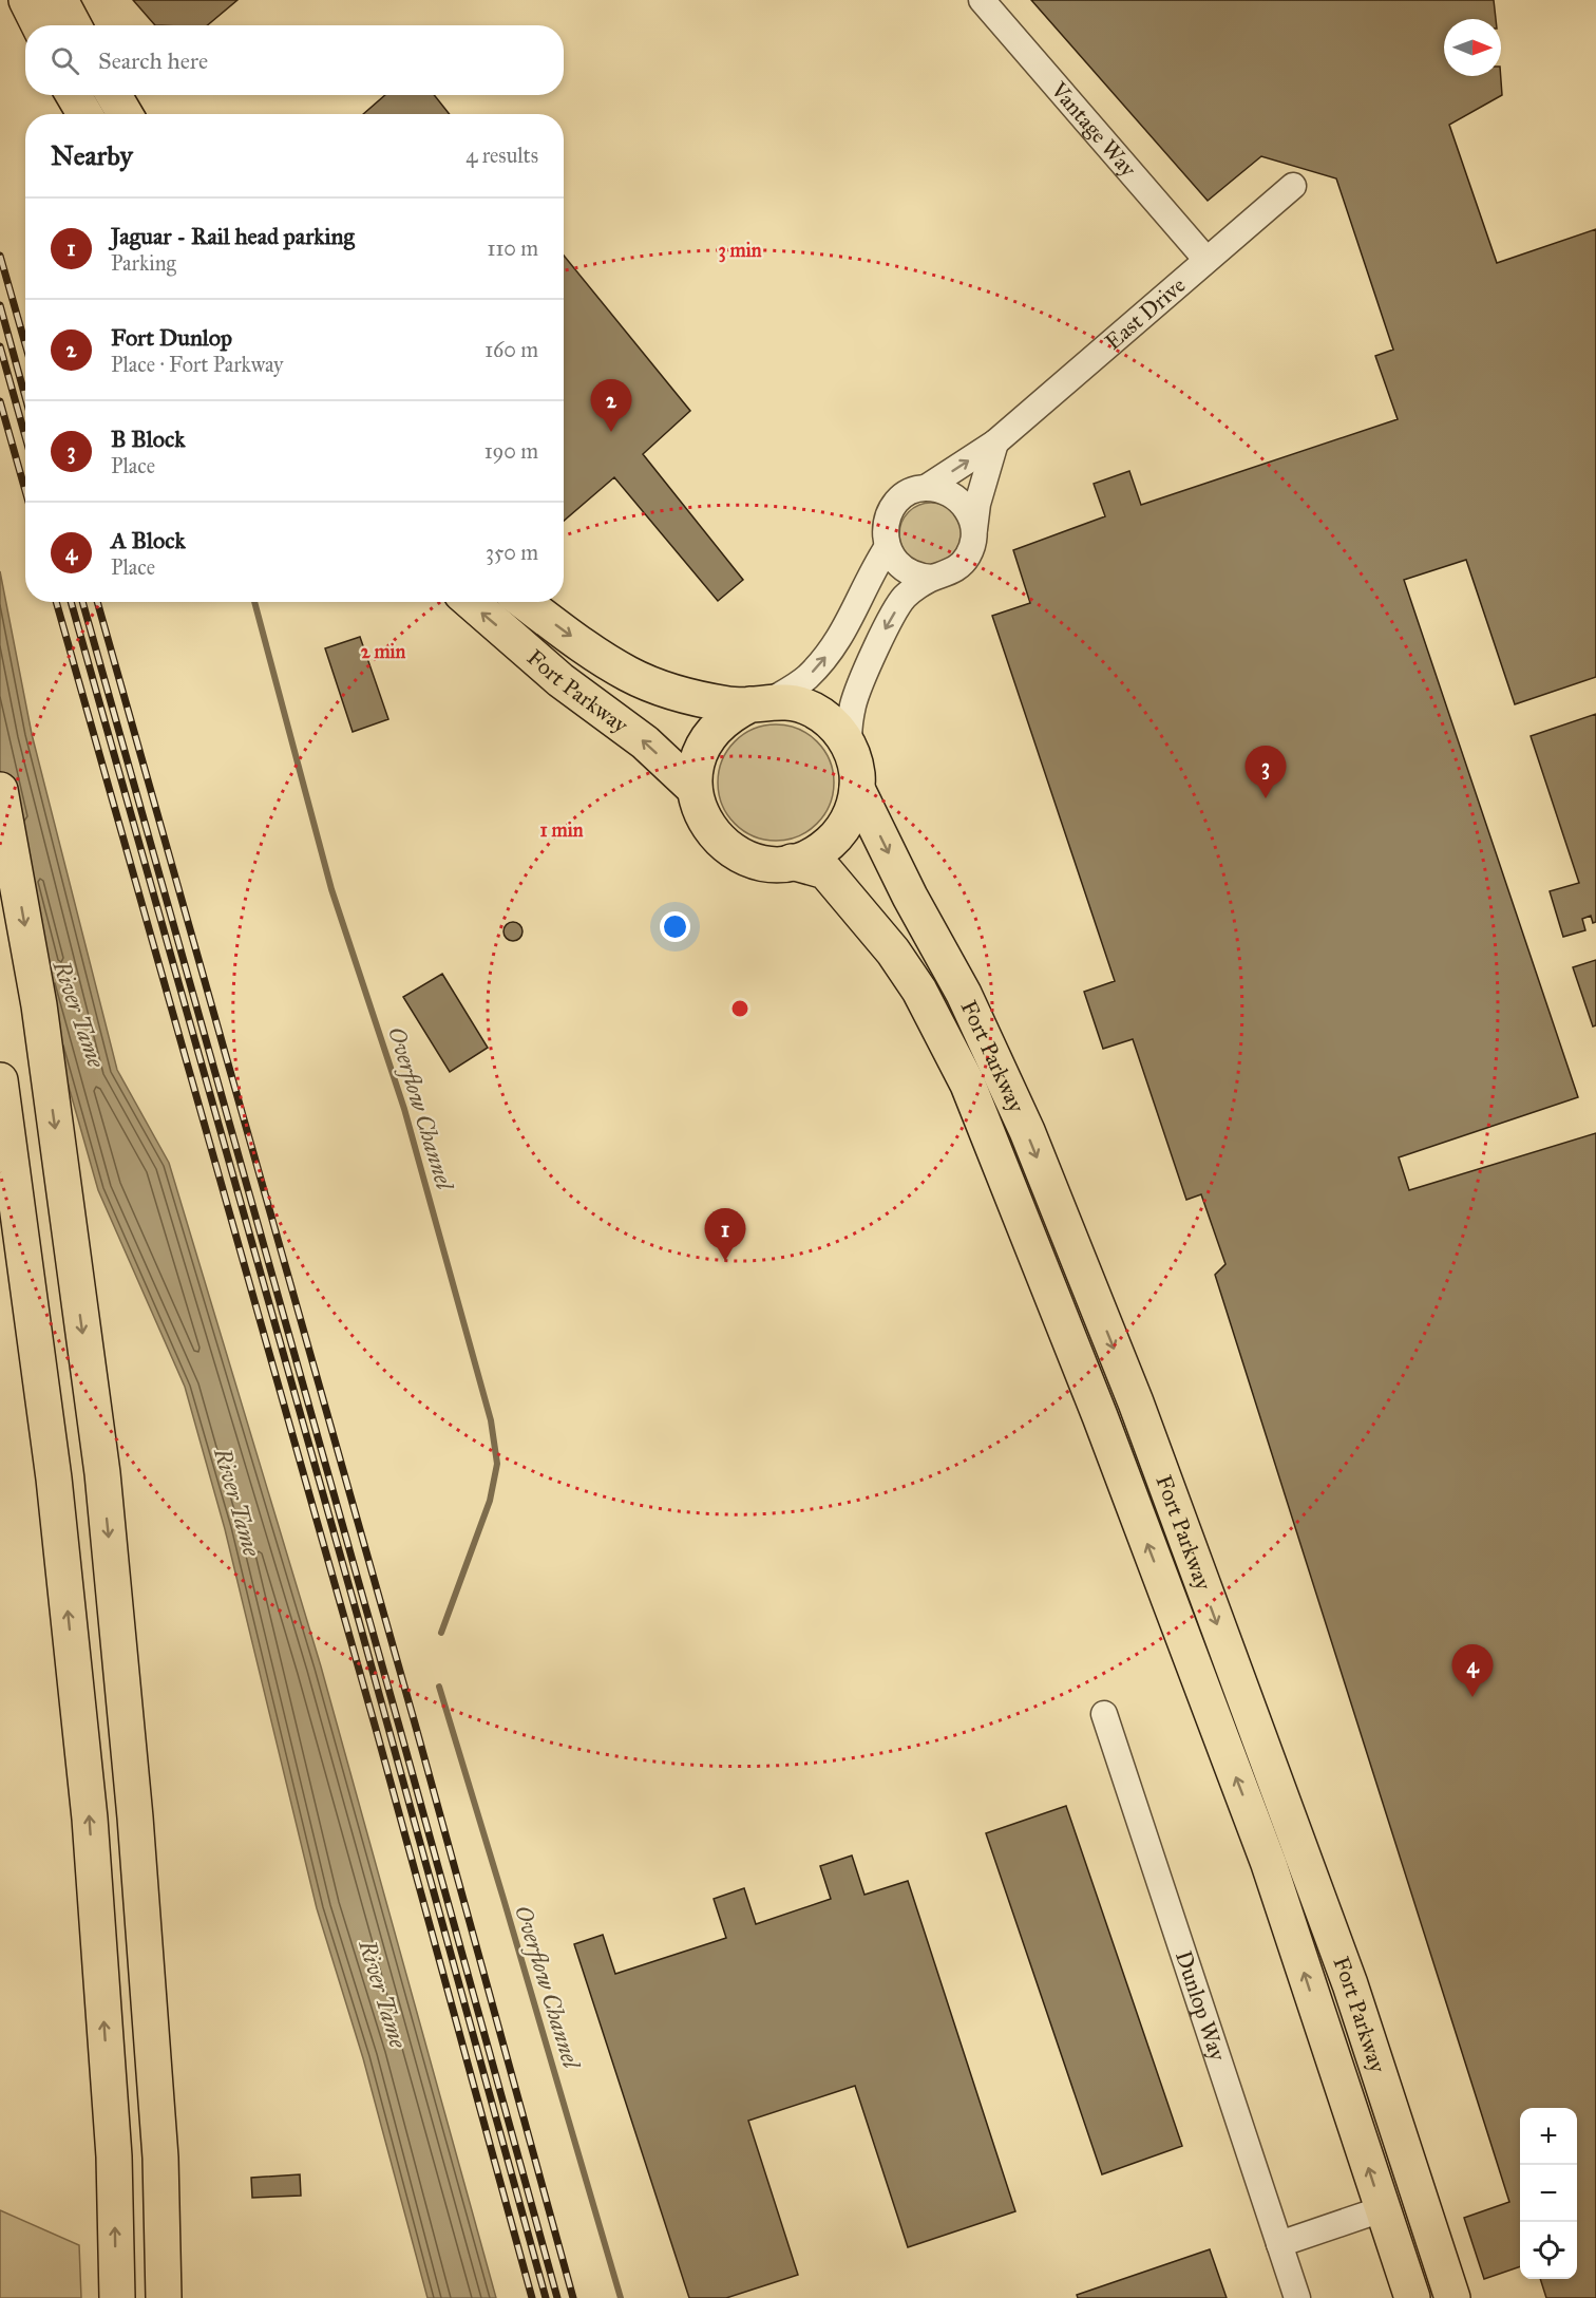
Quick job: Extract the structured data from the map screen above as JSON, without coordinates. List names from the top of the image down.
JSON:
{
  "streets": {
    "main road": ["Fort Parkway"],
    "street": ["Vantage Way", "East Drive", "Dunlop Way"]
  },
  "crossings": [
    ["Vantage Way", "East Drive"]
  ],
  "water": ["River Tame", "Overflow Channel"],
  "north": "right",
  "page": {
    "search": "Search here",
    "heading": ["Nearby", "4 results"],
    "list": [
      {
        "mark": "1",
        "name": "Jaguar - Rail head parking",
        "note": "Parking",
        "value": "110 m"
      },
      {
        "mark": "2",
        "name": "Fort Dunlop",
        "note": "Place · Fort Parkway",
        "value": "160 m"
      },
      {
        "mark": "3",
        "name": "B Block",
        "note": "Place",
        "value": "190 m"
      },
      {
        "mark": "4",
        "name": "A Block",
        "note": "Place",
        "value": "350 m"
      }
    ],
    "pins": [
      "2",
      "3",
      "1",
      "4"
    ],
    "map_buttons": ["+", "−"]
  },
  "rings": ["3 min", "2 min", "1 min"]
}
